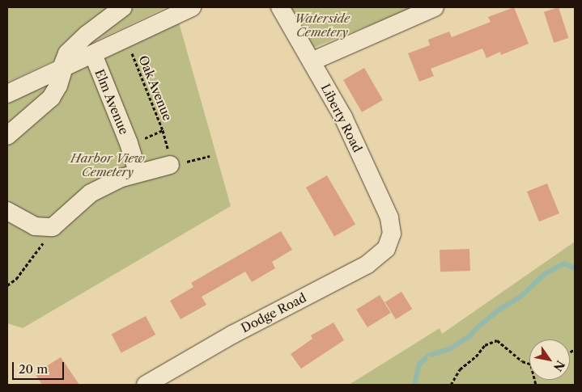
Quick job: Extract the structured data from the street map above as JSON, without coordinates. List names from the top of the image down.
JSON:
{
  "streets": {
    "street": ["Elm Avenue", "Liberty Road", "Dodge Road"],
    "path": ["Oak Avenue"]
  },
  "crossings": [
    ["Liberty Road", "Dodge Road"]
  ],
  "parks": ["Waterside Cemetery", "Harbor View Cemetery"],
  "scale_bar": "20 m",
  "north": "bottom right"
}
